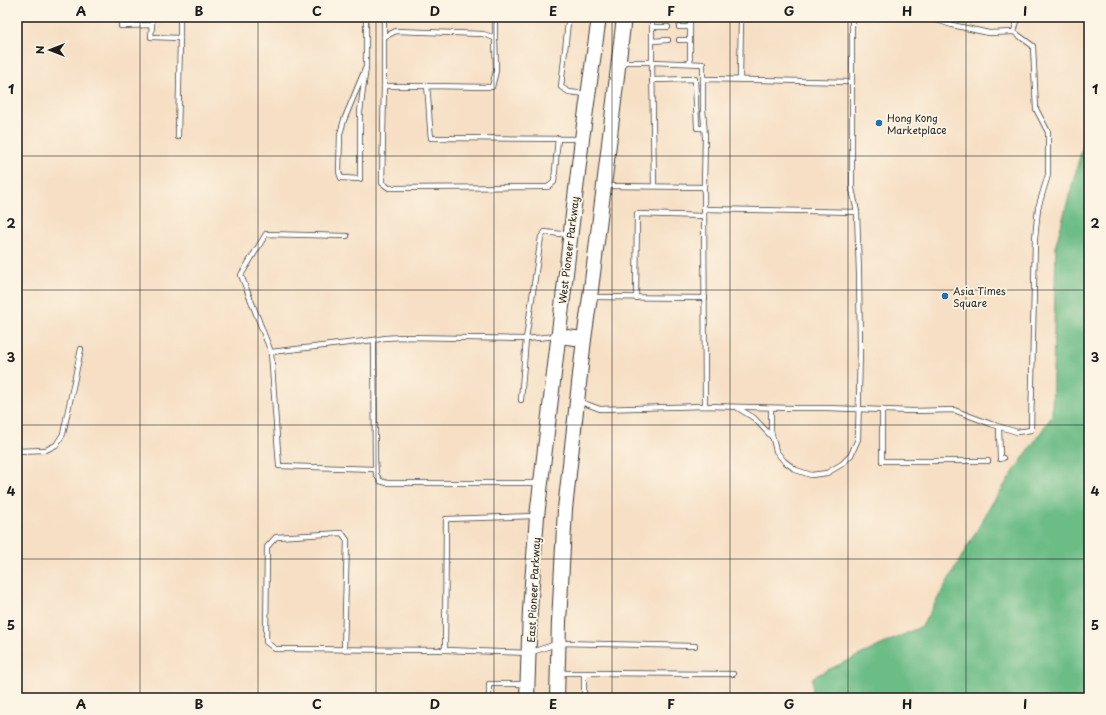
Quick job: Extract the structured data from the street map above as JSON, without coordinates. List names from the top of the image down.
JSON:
{
  "streets": {
    "main road": ["West Pioneer Parkway", "East Pioneer Parkway"]
  },
  "crossings": [
    ["West Pioneer Parkway", "East Pioneer Parkway"]
  ],
  "places": ["Hong Kong Marketplace", "Asia Times Square"],
  "north": "left",
  "grid": {
    "columns": [
      "A",
      "B",
      "C",
      "D",
      "E",
      "F",
      "G",
      "H",
      "I"
    ],
    "rows": [
      "1",
      "2",
      "3",
      "4",
      "5"
    ]
  }
}
